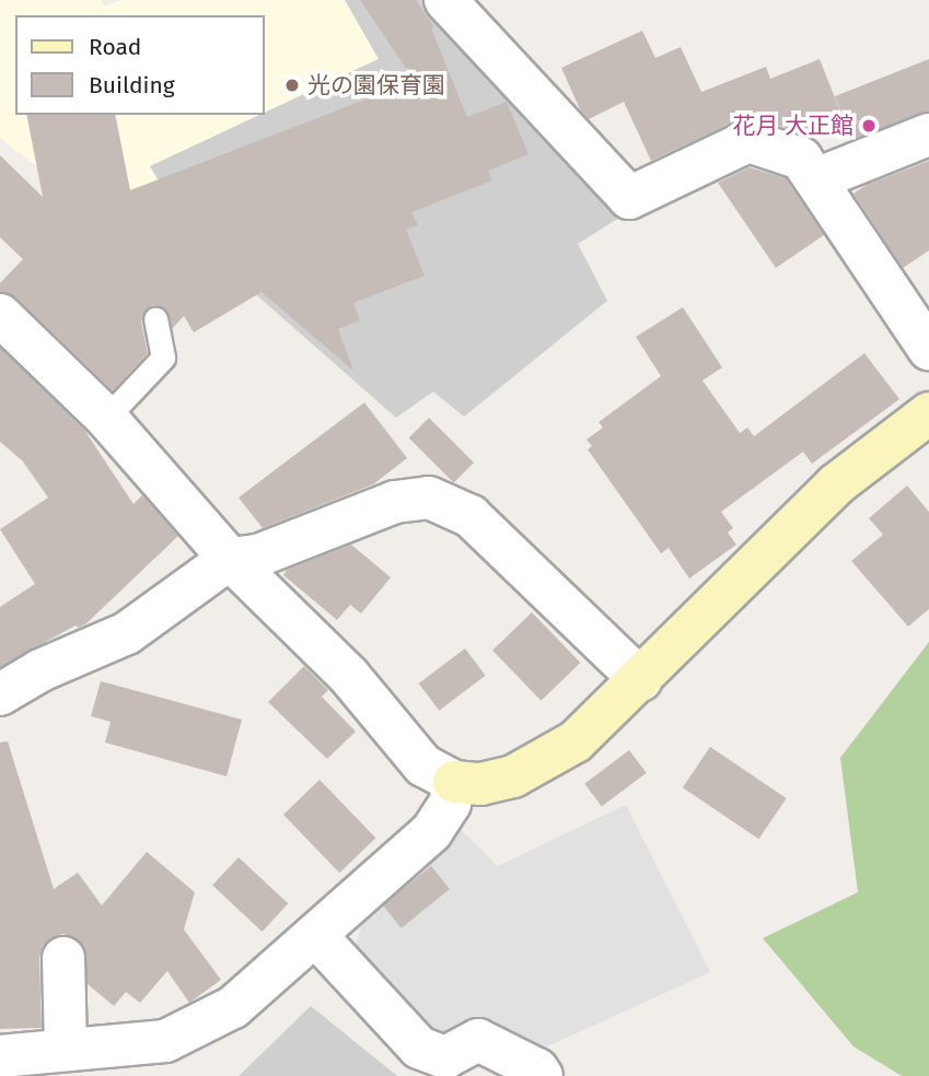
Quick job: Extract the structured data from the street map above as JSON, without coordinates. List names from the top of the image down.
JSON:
{
  "places": ["光の園保育園", "花月 大正館"],
  "legend": ["Road", "Building"]
}
